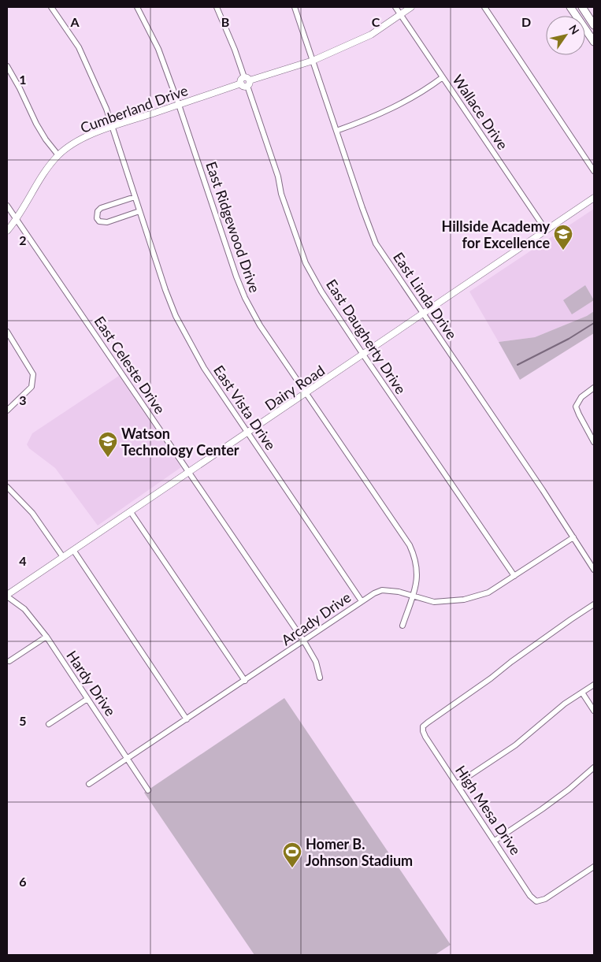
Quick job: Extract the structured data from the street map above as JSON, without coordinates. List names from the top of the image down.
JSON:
{
  "streets": {
    "street": [
      "Cumberland Drive",
      "Wallace Drive",
      "East Ridgewood Drive",
      "East Linda Drive",
      "East Daugherty Drive",
      "East Celeste Drive",
      "Dairy Road",
      "East Vista Drive",
      "Arcady Drive",
      "Hardy Drive",
      "High Mesa Drive"
    ]
  },
  "crossings": [
    ["Cumberland Drive", "East Ridgewood Drive"],
    ["Cumberland Drive", "East Daugherty Drive"],
    ["Cumberland Drive", "East Celeste Drive"],
    ["Cumberland Drive", "East Vista Drive"],
    ["Wallace Drive", "Dairy Road"],
    ["East Ridgewood Drive", "Dairy Road"],
    ["East Ridgewood Drive", "Arcady Drive"],
    ["East Linda Drive", "Dairy Road"],
    ["East Linda Drive", "Arcady Drive"],
    ["East Daugherty Drive", "Dairy Road"],
    ["East Daugherty Drive", "Arcady Drive"],
    ["East Celeste Drive", "Dairy Road"],
    ["East Celeste Drive", "Arcady Drive"],
    ["Dairy Road", "East Vista Drive"],
    ["Dairy Road", "Hardy Drive"],
    ["East Vista Drive", "Arcady Drive"],
    ["Arcady Drive", "Hardy Drive"]
  ],
  "places": {
    "school or university": ["Hillside Academy for Excellence", "Watson Technology Center"],
    "sports": ["Homer B. Johnson Stadium"]
  },
  "north": "top right",
  "grid": {
    "columns": [
      "A",
      "B",
      "C",
      "D"
    ],
    "rows": [
      "1",
      "2",
      "3",
      "4",
      "5",
      "6"
    ]
  }
}
